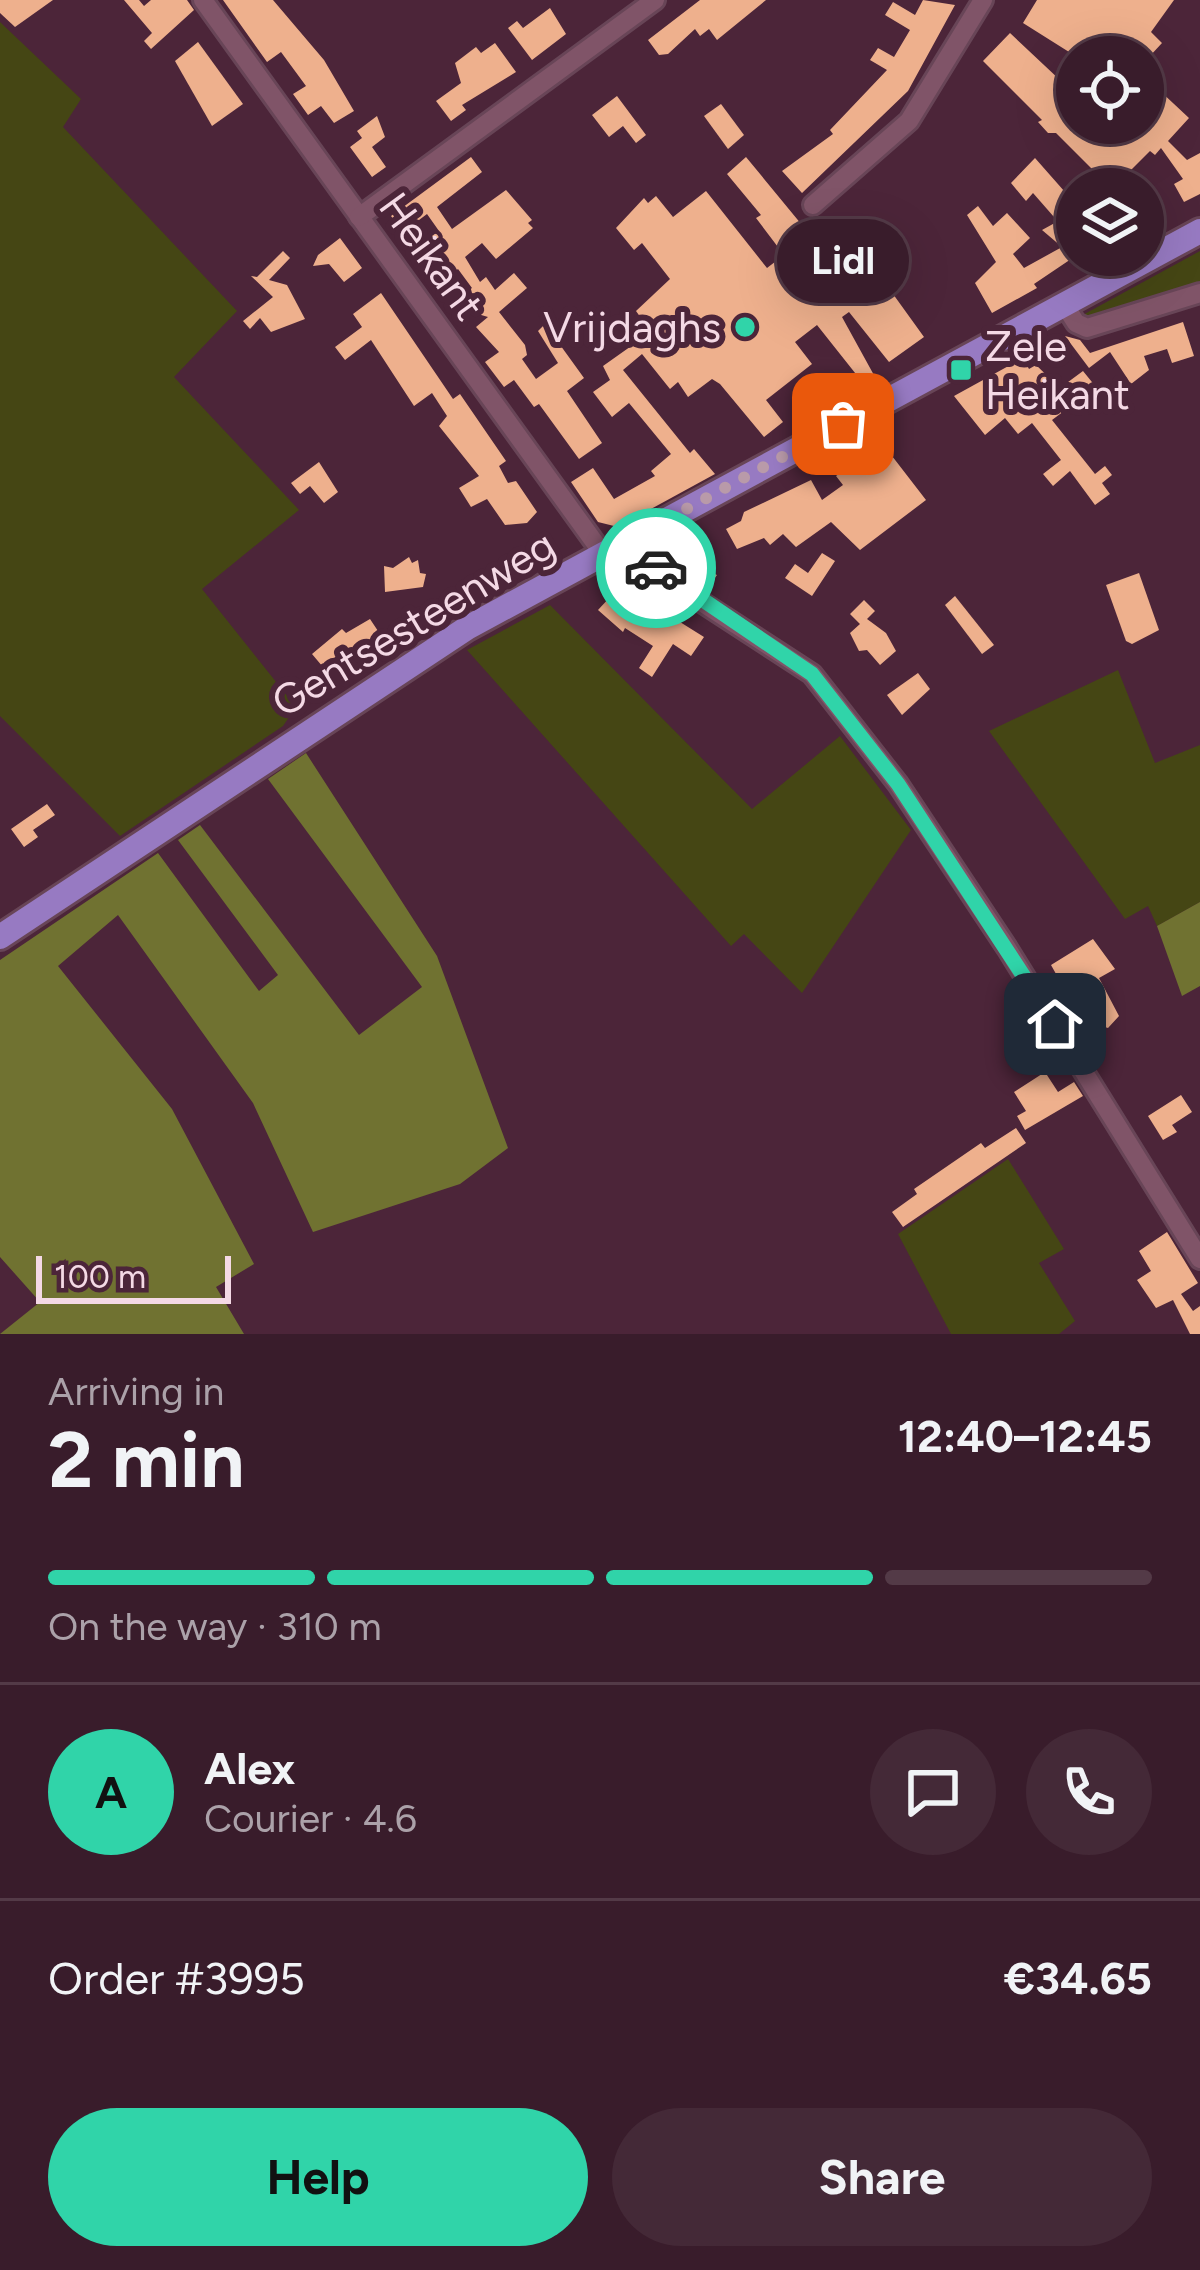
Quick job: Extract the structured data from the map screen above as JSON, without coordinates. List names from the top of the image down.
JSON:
{
  "streets": {
    "main road": ["Gentsesteenweg"],
    "street": ["Heikant"]
  },
  "crossings": [
    ["Heikant", "Gentsesteenweg"]
  ],
  "places": {
    "other": ["Vrijdaghs", "Lidl"],
    "transit": ["Zele Heikant"]
  },
  "scale_bar": "100 m",
  "page": {
    "bubble": "Lidl",
    "scale": "100 m",
    "heading": ["2 min", "Arriving in", "12:40–12:45"],
    "panel": [
      "Alex",
      "Courier · 4.6",
      "Order #3995",
      "€34.65"
    ],
    "bar": "On the way · 310 m",
    "round": "A",
    "buttons": ["Help", "Share"]
  }
}
